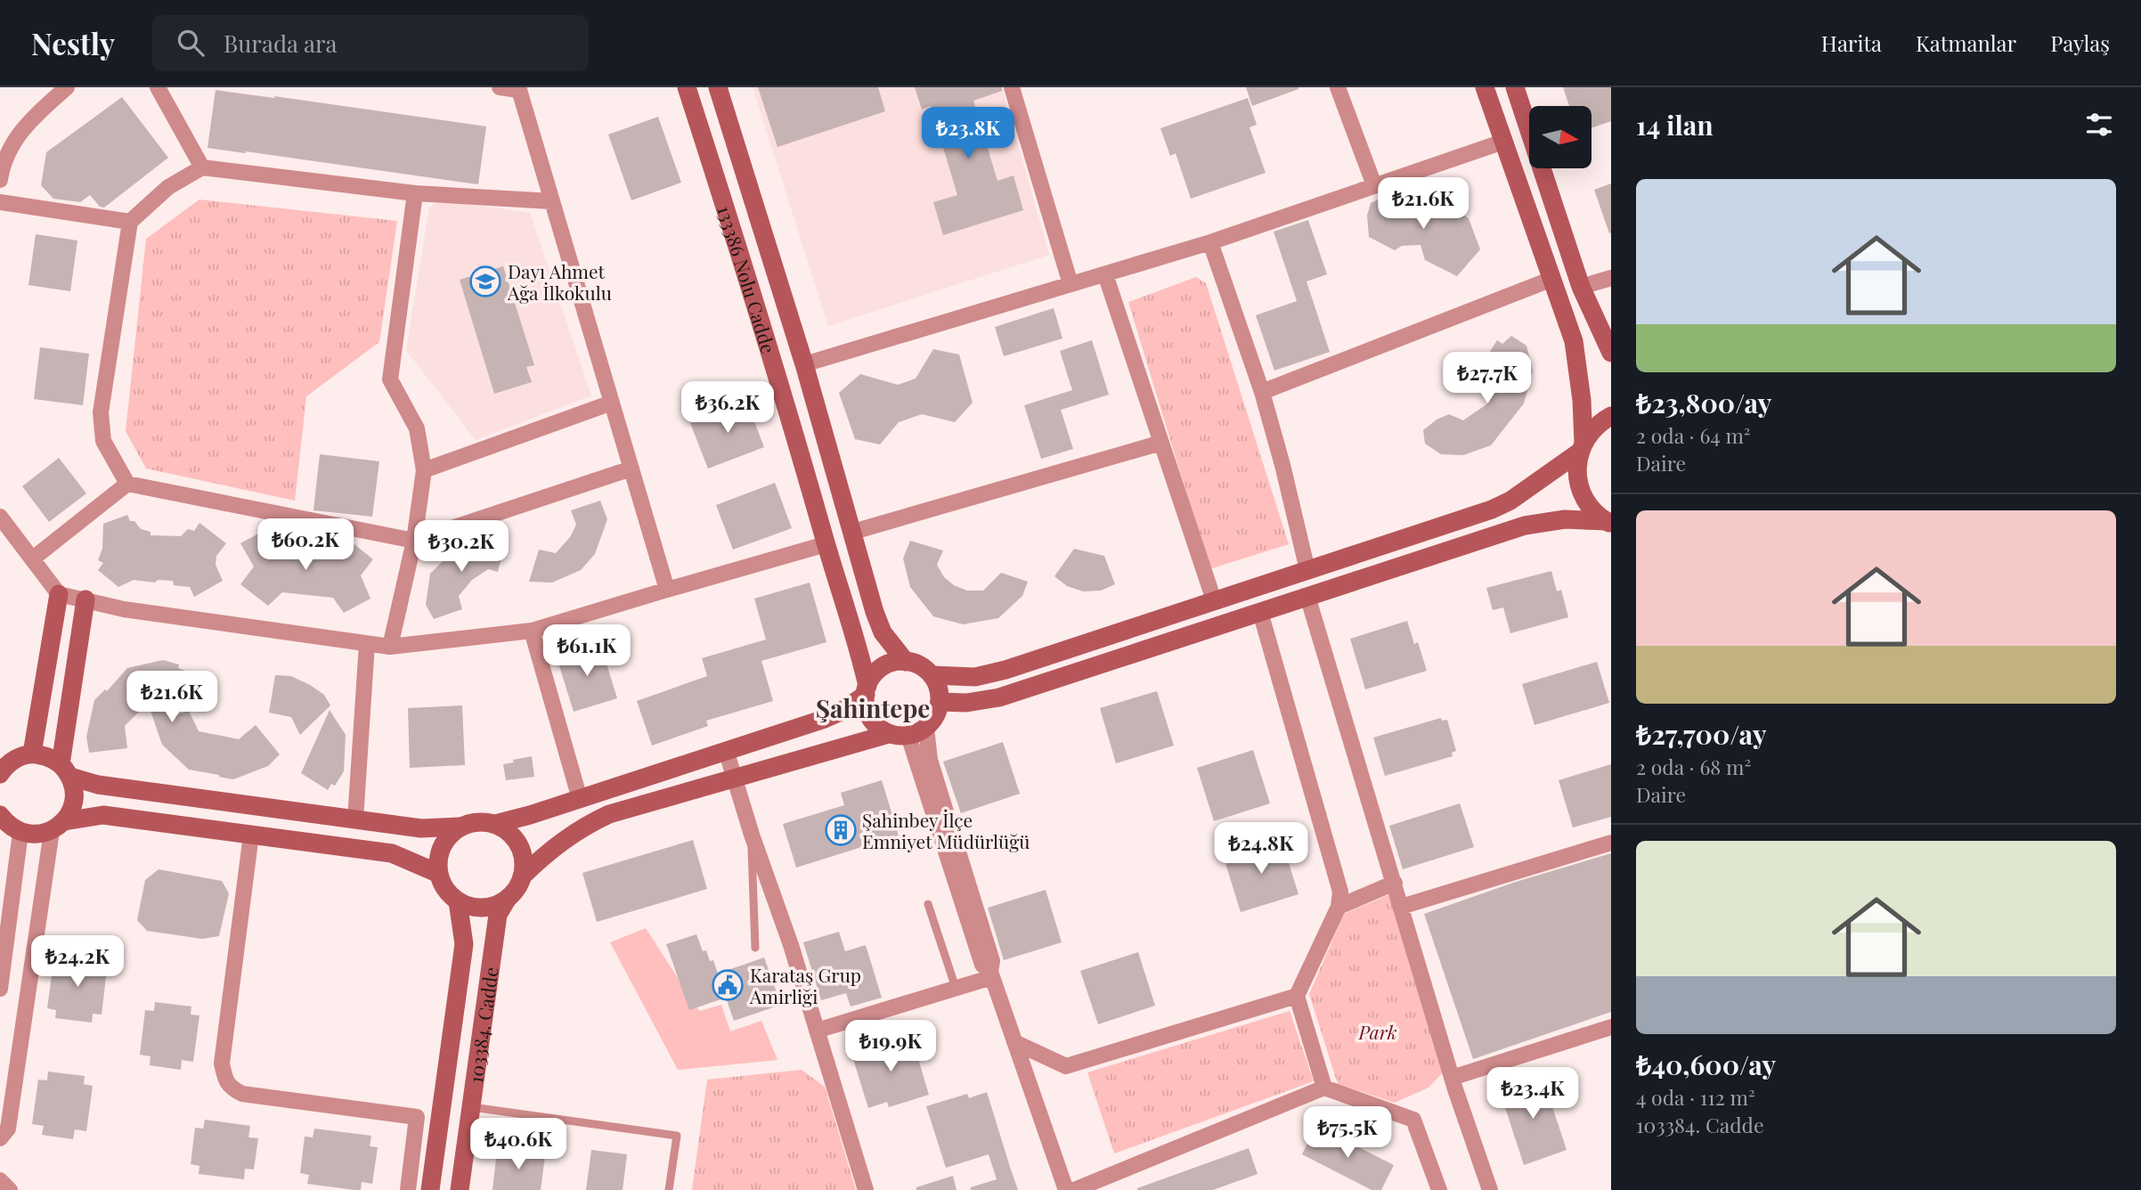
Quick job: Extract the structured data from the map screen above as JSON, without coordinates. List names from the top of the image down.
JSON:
{
  "streets": {
    "street": ["133386 Nolu Cadde", "103384. Cadde"]
  },
  "districts": ["Şahintepe"],
  "parks": ["Park"],
  "places": {
    "school or university": ["Dayı Ahmet Ağa İlkokulu"],
    "building": ["Şahinbey İlçe Emniyet Müdürlüğü"],
    "public building": ["Karataş Grup Amirliği"]
  },
  "north": "right",
  "page": {
    "header": "Nestly",
    "search": "Burada ara",
    "nav": ["Harita", "Katmanlar", "Paylaş"],
    "heading": "14 ilan",
    "price": [
      "₺23.8K",
      "₺21.6K",
      "₺27.7K",
      "₺36.2K",
      "₺60.2K",
      "₺30.2K",
      "₺61.1K",
      "₺21.6K",
      "₺24.8K",
      "₺24.2K",
      "₺19.9K",
      "₺23.4K",
      "₺75.5K",
      "₺40.6K"
    ],
    "list": [
      {
        "name": "₺23,800/ay",
        "note": "2 oda · 64 m² · Daire"
      },
      {
        "name": "₺27,700/ay",
        "note": "2 oda · 68 m² · Daire"
      },
      {
        "name": "₺40,600/ay",
        "note": "4 oda · 112 m² · 103384. Cadde"
      }
    ]
  }
}
